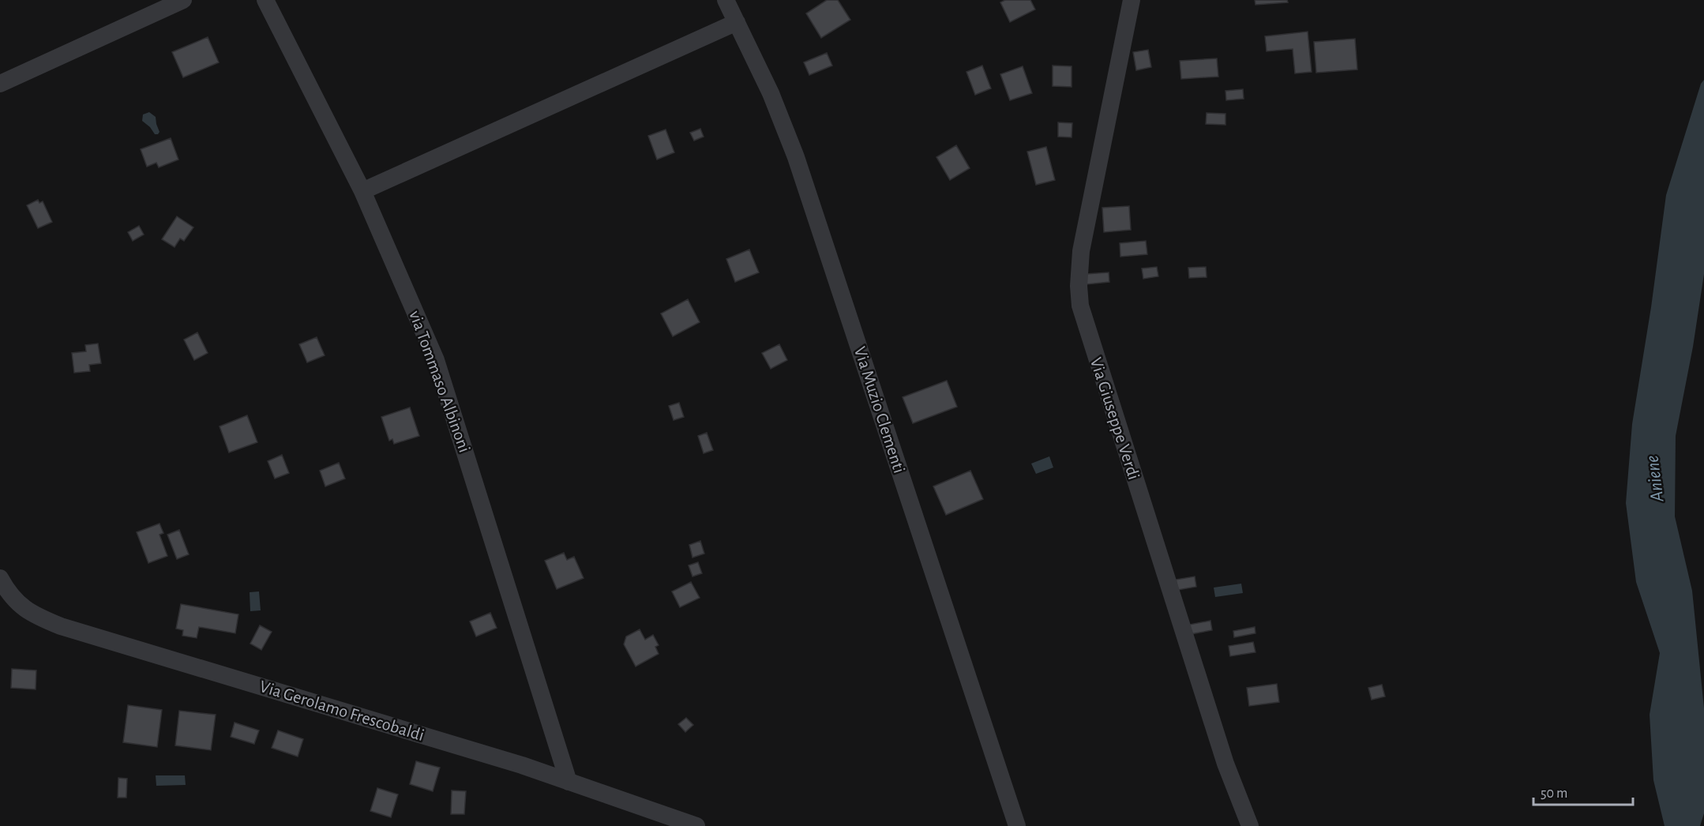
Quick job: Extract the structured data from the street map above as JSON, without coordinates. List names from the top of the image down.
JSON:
{
  "streets": {
    "street": [
      "via Tommaso Albinoni",
      "Via Muzio Clementi",
      "Via Giuseppe Verdi",
      "Via Gerolamo Frescobaldi"
    ]
  },
  "crossings": [
    ["via Tommaso Albinoni", "Via Gerolamo Frescobaldi"]
  ],
  "water": ["Aniene"],
  "scale_bar": "50 m"
}
